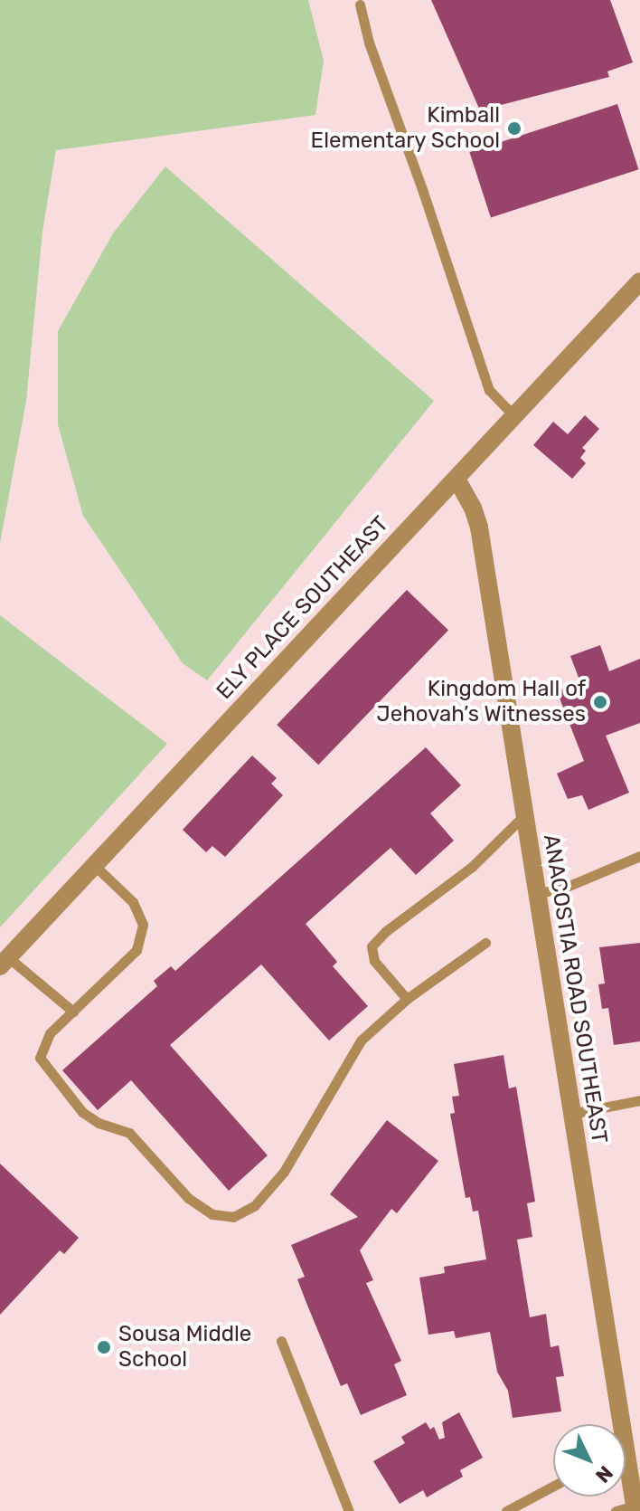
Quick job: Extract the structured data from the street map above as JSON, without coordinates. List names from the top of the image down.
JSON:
{
  "streets": {
    "street": ["ELY PLACE SOUTHEAST", "ANACOSTIA ROAD SOUTHEAST"]
  },
  "crossings": [
    ["ELY PLACE SOUTHEAST", "ANACOSTIA ROAD SOUTHEAST"]
  ],
  "places": ["Kimball Elementary School", "Kingdom Hall of Jehovah’s Witnesses", "Sousa Middle School"],
  "north": "bottom right"
}
